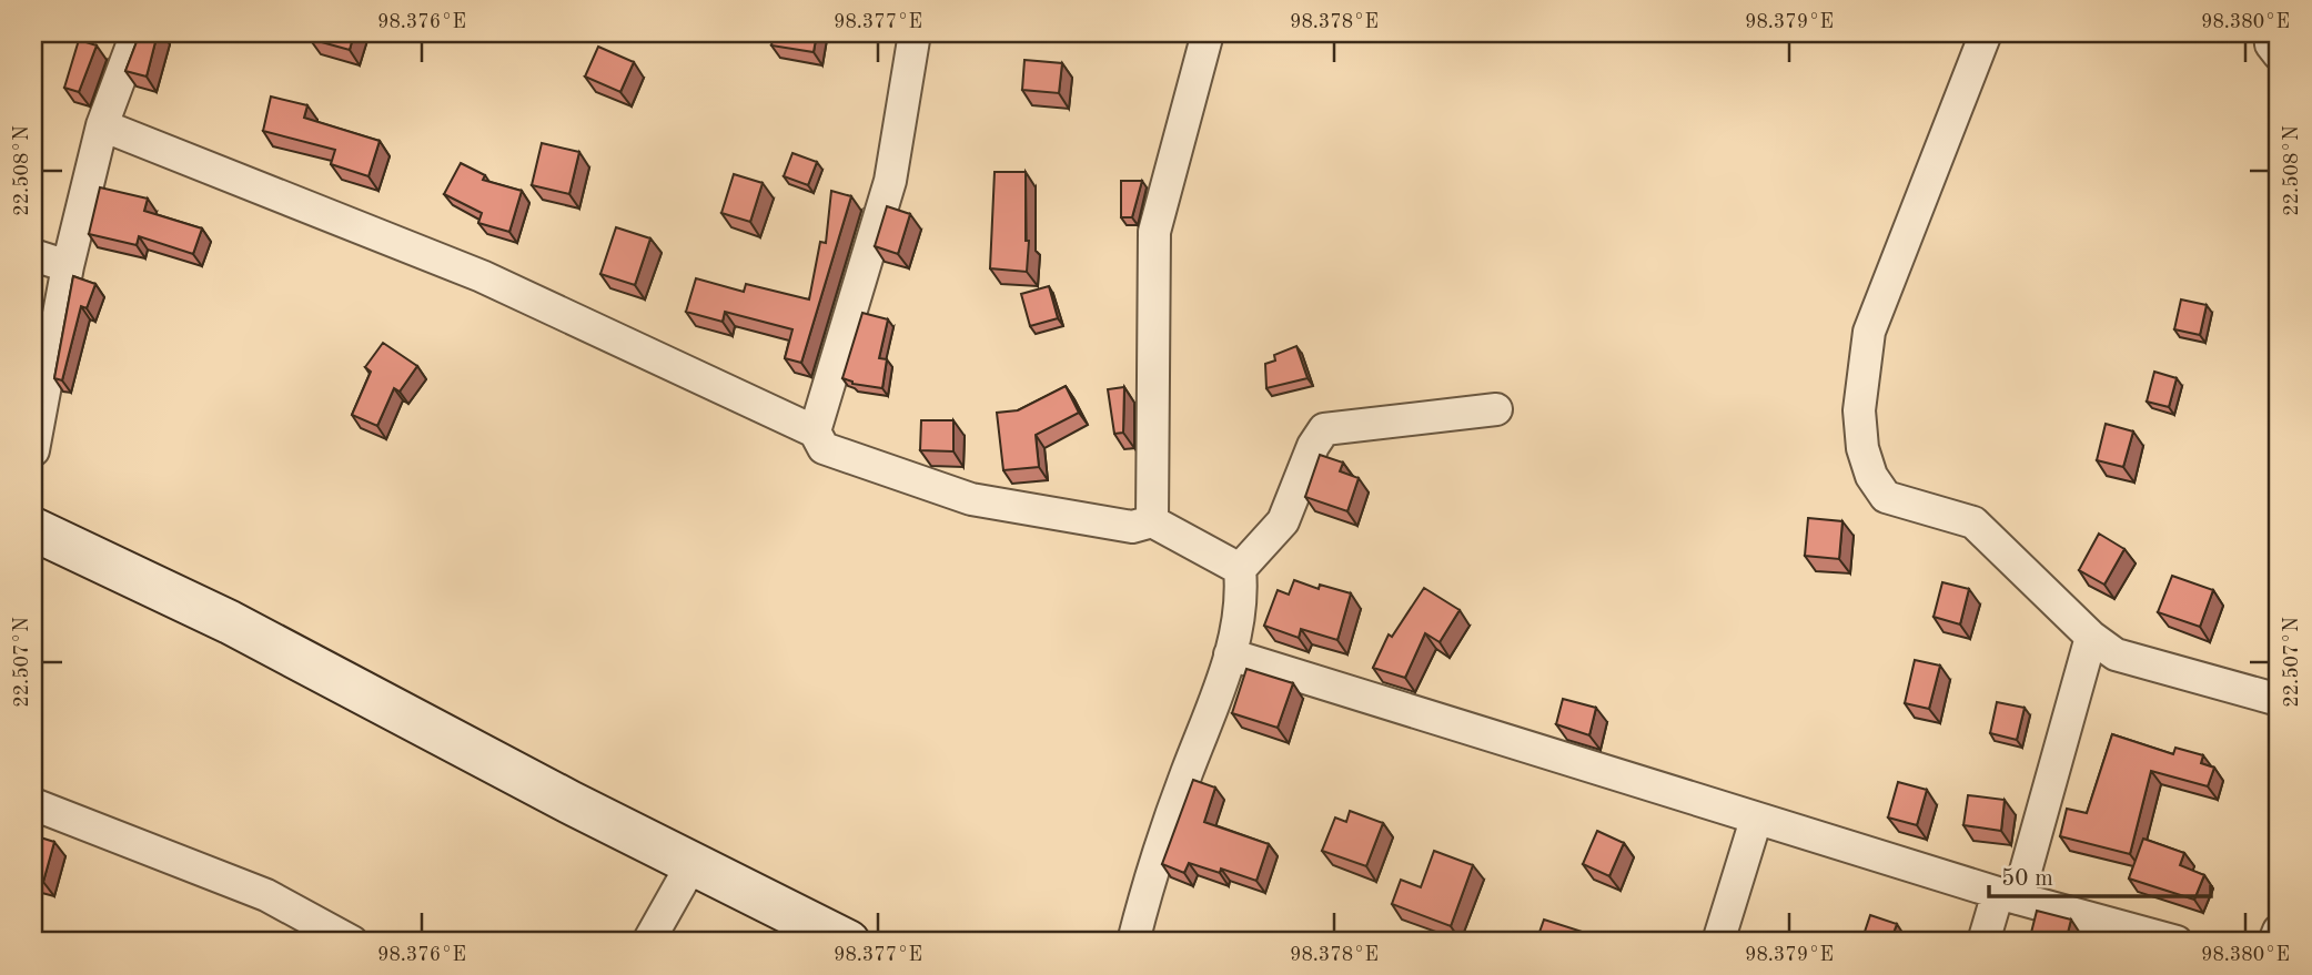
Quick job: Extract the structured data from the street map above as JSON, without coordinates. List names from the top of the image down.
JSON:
{
  "scale_bar": "50 m",
  "coordinates": [
    "98.376°E",
    "98.377°E",
    "98.378°E",
    "98.379°E",
    "98.380°E",
    "22.508°N",
    "22.507°N"
  ]
}
